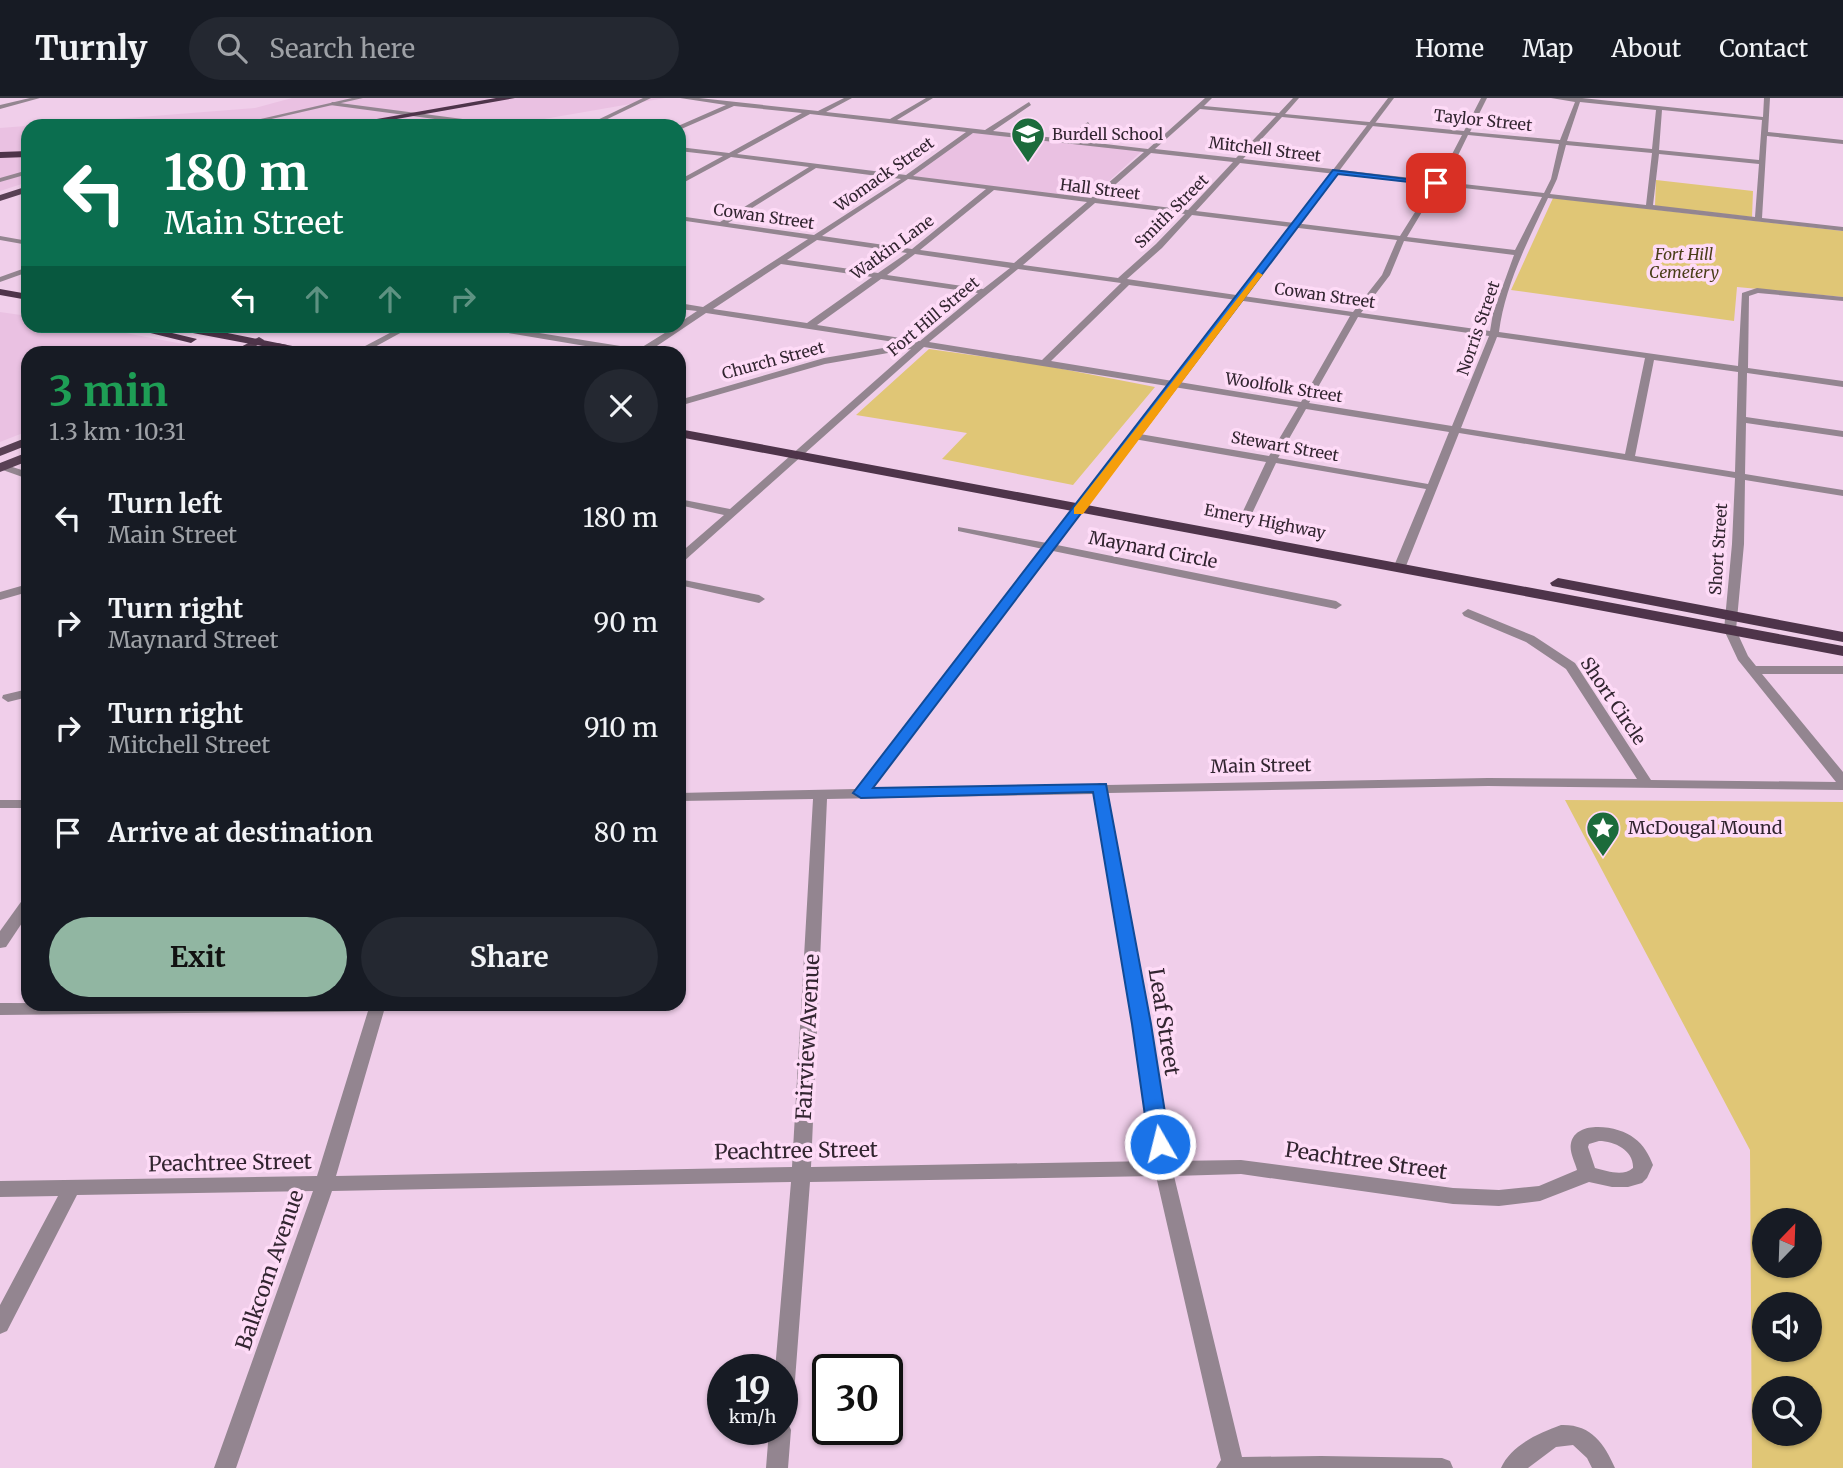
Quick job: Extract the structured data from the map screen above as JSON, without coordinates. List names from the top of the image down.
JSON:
{
  "streets": {
    "highway": ["Emery Highway"],
    "street": [
      "Taylor Street",
      "Mitchell Street",
      "Womack Street",
      "Hall Street",
      "Smith Street",
      "Cowan Street",
      "Watkin Lane",
      "Fort Hill Street",
      "Norris Street",
      "Church Street",
      "Woolfolk Street",
      "Stewart Street",
      "Short Street",
      "Maynard Circle",
      "Short Circle",
      "Main Street",
      "Leaf Street",
      "Fairview Avenue",
      "Peachtree Street",
      "Balkcom Avenue"
    ]
  },
  "crossings": [
    ["Taylor Street", "Smith Street"],
    ["Taylor Street", "Fort Hill Street"],
    ["Taylor Street", "Norris Street"],
    ["Mitchell Street", "Womack Street"],
    ["Mitchell Street", "Smith Street"],
    ["Mitchell Street", "Fort Hill Street"],
    ["Mitchell Street", "Norris Street"],
    ["Womack Street", "Hall Street"],
    ["Womack Street", "Cowan Street"],
    ["Womack Street", "Woolfolk Street"],
    ["Hall Street", "Smith Street"],
    ["Hall Street", "Watkin Lane"],
    ["Hall Street", "Fort Hill Street"],
    ["Hall Street", "Norris Street"],
    ["Smith Street", "Cowan Street"],
    ["Smith Street", "Woolfolk Street"],
    ["Cowan Street", "Watkin Lane"],
    ["Cowan Street", "Fort Hill Street"],
    ["Cowan Street", "Norris Street"],
    ["Cowan Street", "Short Street"],
    ["Watkin Lane", "Woolfolk Street"],
    ["Fort Hill Street", "Church Street"],
    ["Fort Hill Street", "Woolfolk Street"],
    ["Fort Hill Street", "Emery Highway"],
    ["Norris Street", "Woolfolk Street"],
    ["Norris Street", "Stewart Street"],
    ["Norris Street", "Emery Highway"],
    ["Church Street", "Woolfolk Street"],
    ["Woolfolk Street", "Short Street"],
    ["Emery Highway", "Short Street"],
    ["Short Circle", "Main Street"],
    ["Main Street", "Leaf Street"],
    ["Main Street", "Fairview Avenue"],
    ["Leaf Street", "Peachtree Street"],
    ["Fairview Avenue", "Peachtree Street"],
    ["Peachtree Street", "Balkcom Avenue"]
  ],
  "parks": ["Fort Hill Cemetery"],
  "places": {
    "school or university": ["Burdell School"],
    "place": ["McDougal Mound"]
  },
  "north": "top right",
  "page": {
    "header": "Turnly",
    "search": "Search here",
    "nav": [
      "Home",
      "Map",
      "About",
      "Contact"
    ],
    "turn": ["180 m", "Main Street"],
    "heading": ["3 min", "1.3 km · 10:31"],
    "list": [
      {
        "name": "Turn left",
        "note": "Main Street",
        "value": "180 m"
      },
      {
        "name": "Turn right",
        "note": "Maynard Street",
        "value": "90 m"
      },
      {
        "name": "Turn right",
        "note": "Mitchell Street",
        "value": "910 m"
      },
      {
        "name": "Arrive at destination",
        "value": "80 m"
      }
    ],
    "buttons": ["Exit", "Share"],
    "speed": "19 km/h",
    "limit": "30"
  }
}
